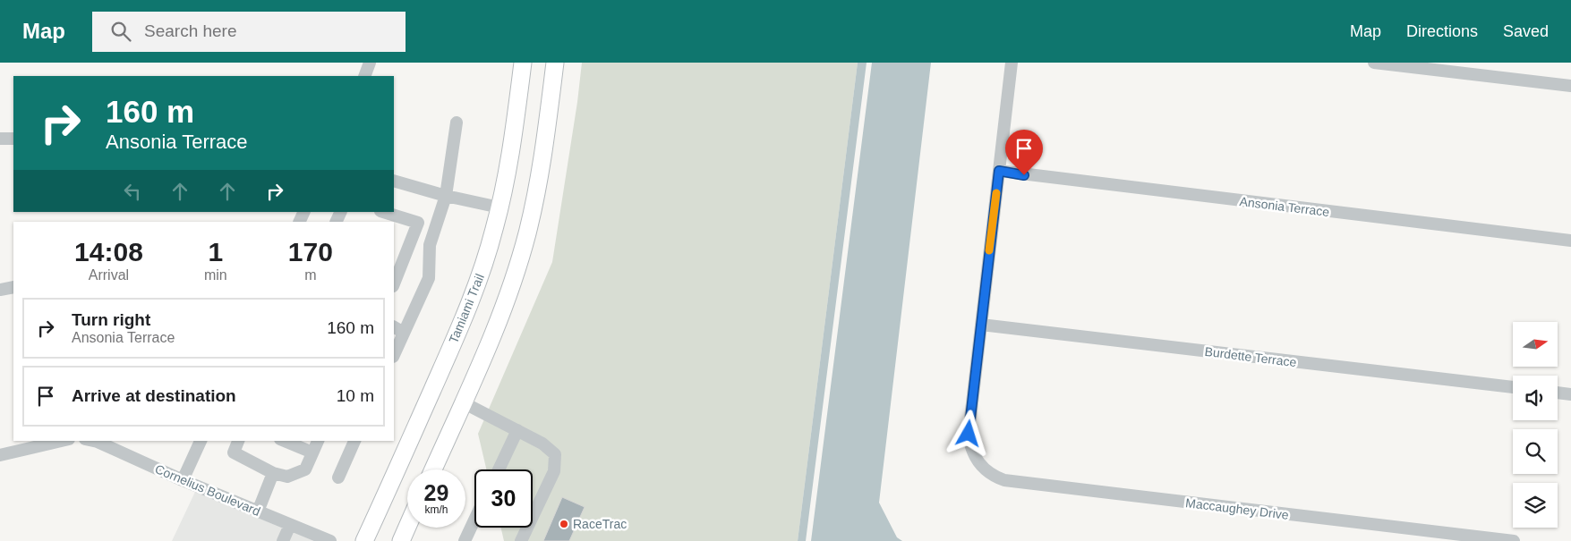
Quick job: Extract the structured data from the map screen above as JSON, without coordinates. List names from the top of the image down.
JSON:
{
  "streets": {
    "main road": ["Tamiami Trail"],
    "street": [
      "Ansonia Terrace",
      "Burdette Terrace",
      "Cornelius Boulevard",
      "Maccaughey Drive"
    ]
  },
  "crossings": [
    ["Burdette Terrace", "Maccaughey Drive"]
  ],
  "places": ["RaceTrac"],
  "north": "right",
  "page": {
    "header": "Map",
    "search": "Search here",
    "nav": ["Map", "Directions", "Saved"],
    "turn": ["160 m", "Ansonia Terrace"],
    "eta": [
      "14:08",
      "Arrival",
      "1",
      "min",
      "170",
      "m"
    ],
    "list": [
      {
        "name": "Turn right",
        "note": "Ansonia Terrace",
        "value": "160 m"
      },
      {
        "name": "Arrive at destination",
        "value": "10 m"
      }
    ],
    "speed": "29 km/h",
    "limit": "30"
  }
}
